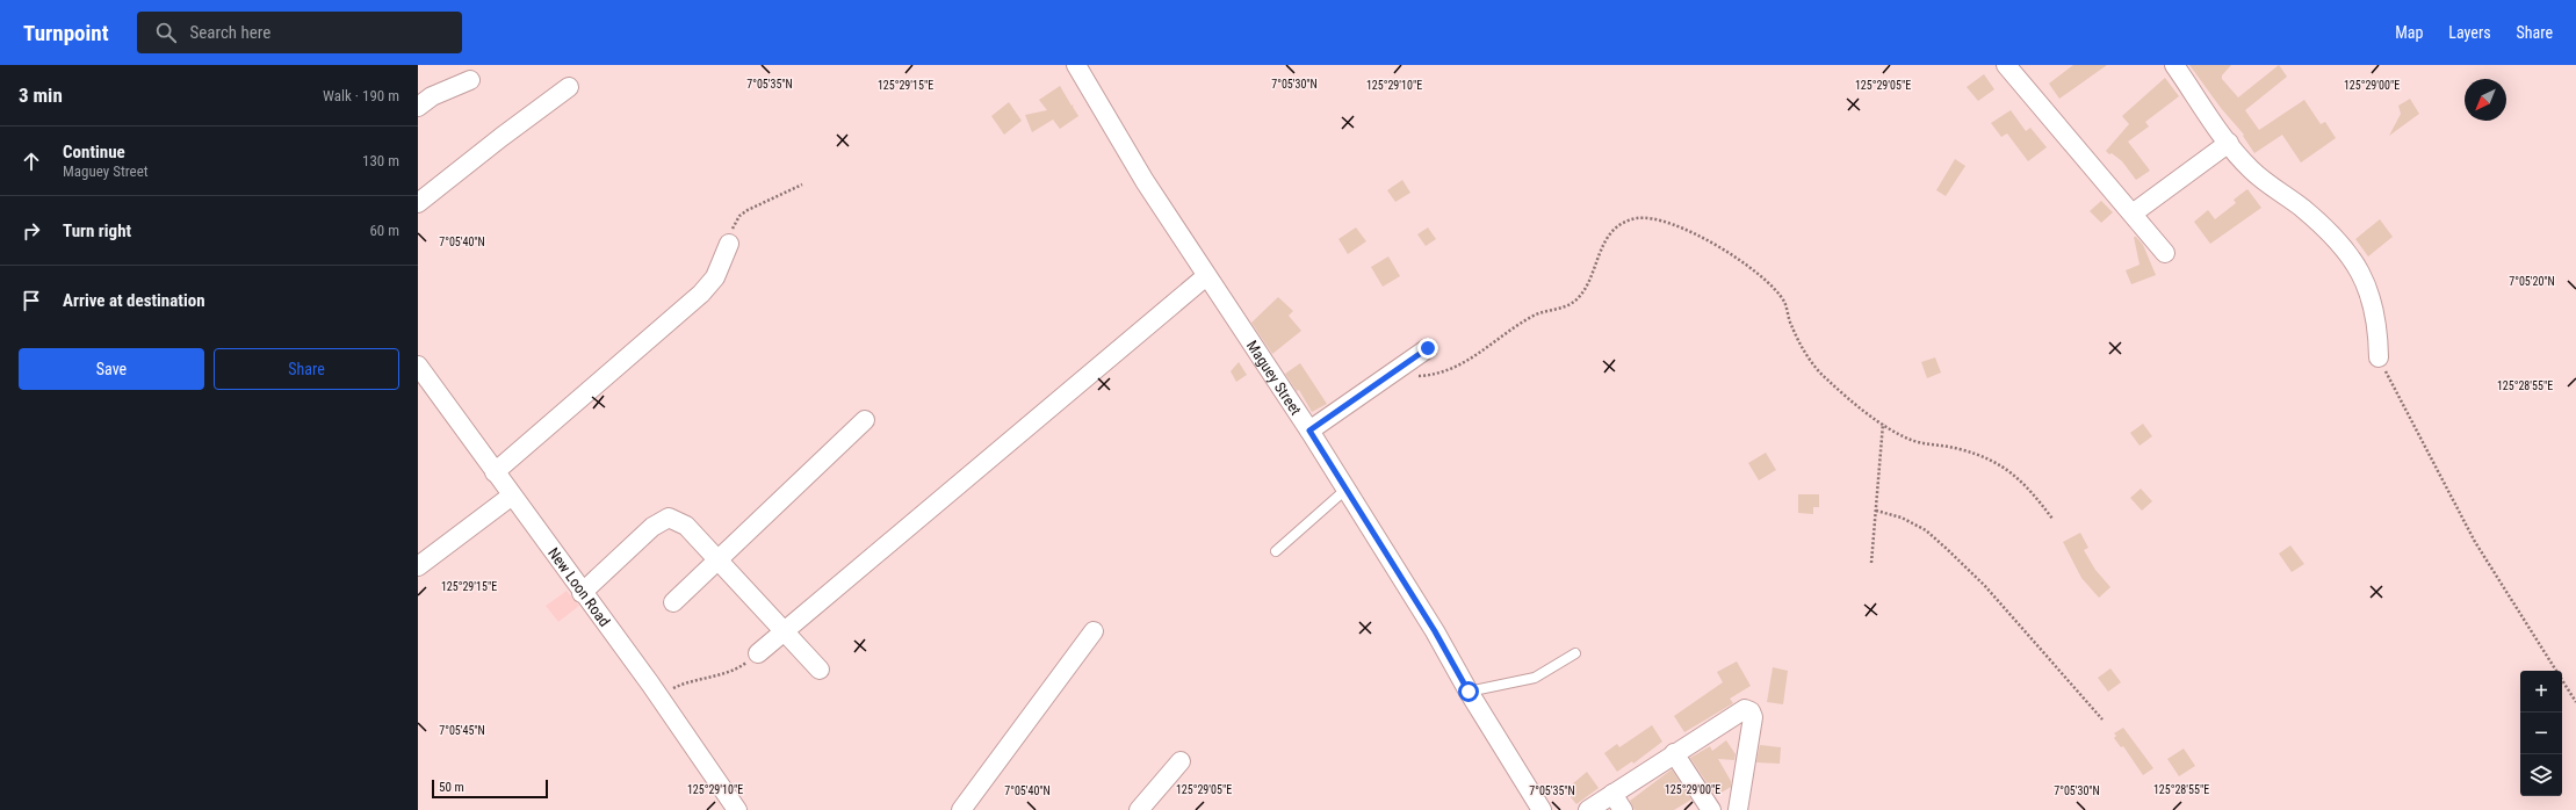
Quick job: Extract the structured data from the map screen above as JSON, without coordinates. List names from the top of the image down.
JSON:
{
  "streets": {
    "street": ["Maguey Street", "New Loon Road"]
  },
  "scale_bar": "50 m",
  "north": "bottom left",
  "page": {
    "header": "Turnpoint",
    "search": "Search here",
    "nav": ["Map", "Layers", "Share"],
    "heading": ["3 min", "Walk · 190 m"],
    "list": [
      ["Continue", "Maguey Street", "130 m"],
      ["Turn right", "60 m"],
      "Arrive at destination"
    ],
    "buttons": ["Save", "Share"],
    "map_buttons": ["+", "−"],
    "scale": "50 m"
  },
  "coordinates": [
    "7°05'35\"N",
    "7°05'30\"N",
    "125°29'15\"E",
    "125°29'10\"E",
    "125°29'05\"E",
    "125°29'00\"E",
    "7°05'40\"N",
    "7°05'20\"N",
    "125°28'55\"E",
    "7°05'45\"N"
  ]
}
